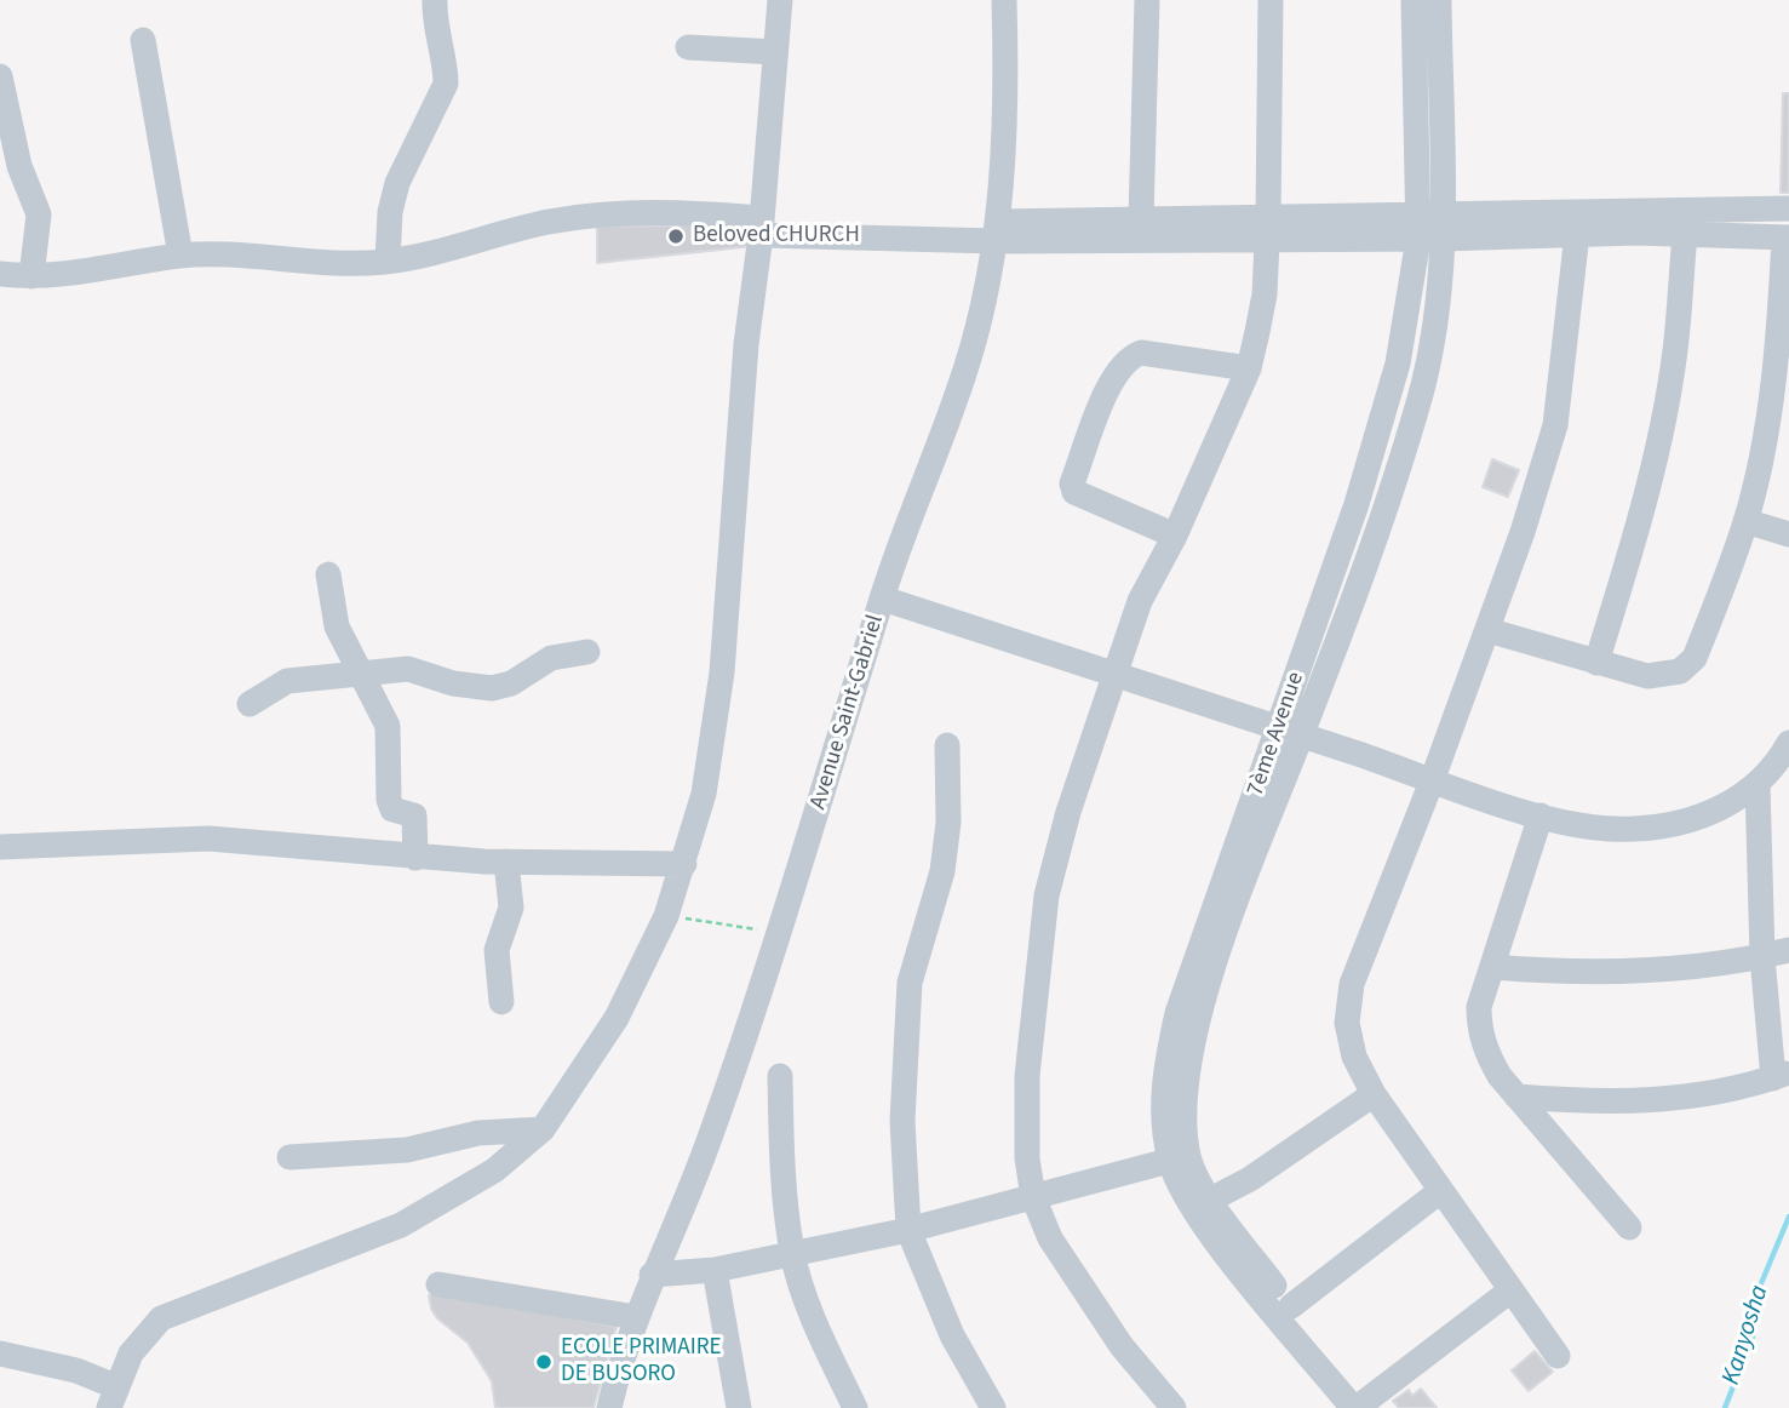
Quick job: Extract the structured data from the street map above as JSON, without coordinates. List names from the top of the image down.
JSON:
{
  "streets": {
    "street": ["Avenue Saint-Gabriel", "7ème Avenue"]
  },
  "water": ["Kanyosha"],
  "places": ["Beloved CHURCH", "ECOLE PRIMAIRE DE BUSORO"]
}
